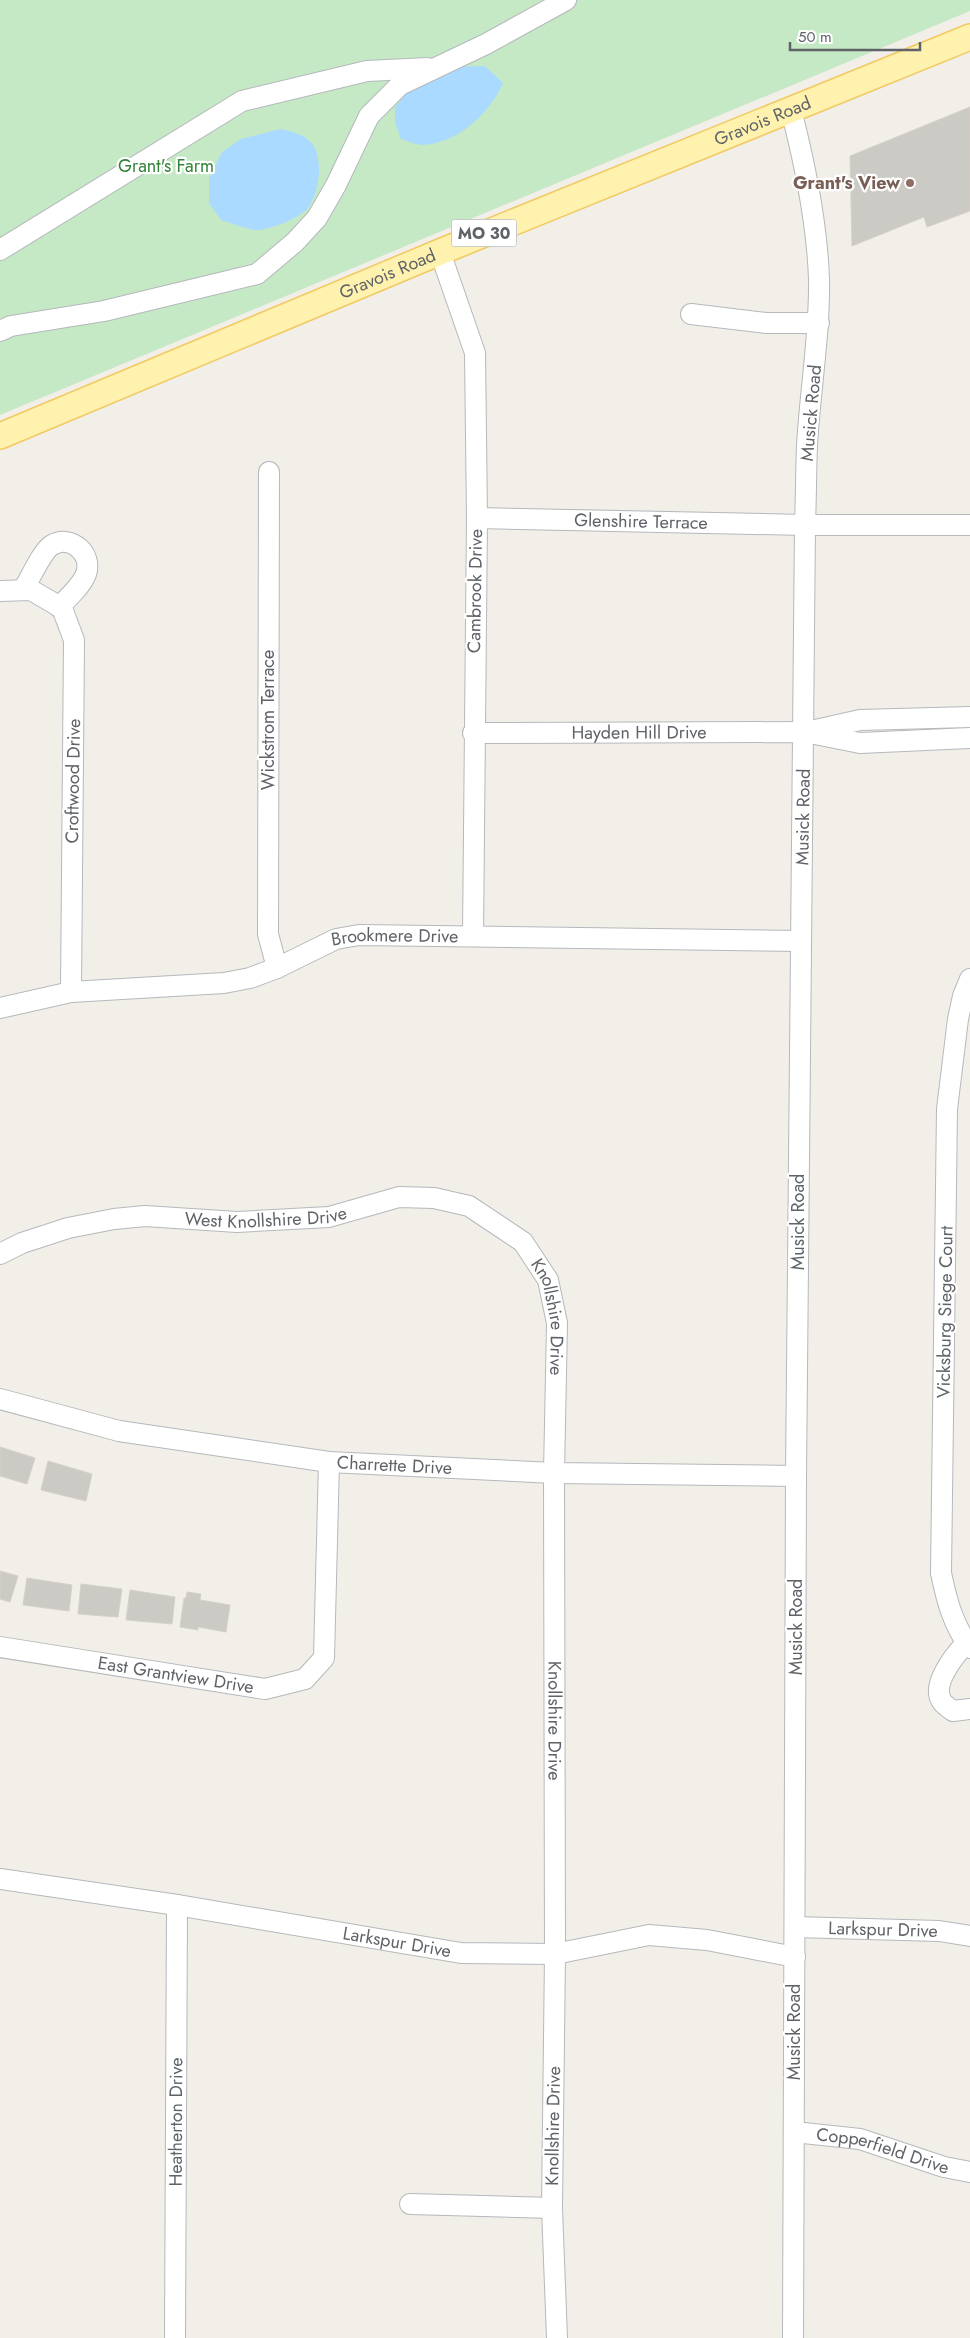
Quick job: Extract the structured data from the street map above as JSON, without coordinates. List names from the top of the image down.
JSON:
{
  "streets": {
    "main road": ["Gravois Road", "MO 30"],
    "street": [
      "Musick Road",
      "Glenshire Terrace",
      "Cambrook Drive",
      "Wickstrom Terrace",
      "Hayden Hill Drive",
      "Croftwood Drive",
      "Brookmere Drive",
      "West Knollshire Drive",
      "Vicksburg Siege Court",
      "Knollshire Drive",
      "Charrette Drive",
      "East Grantview Drive",
      "Larkspur Drive",
      "Heatherton Drive",
      "Copperfield Drive"
    ]
  },
  "crossings": [
    ["Gravois Road", "Musick Road"],
    ["Gravois Road", "Cambrook Drive"],
    ["Musick Road", "Glenshire Terrace"],
    ["Musick Road", "Hayden Hill Drive"],
    ["Musick Road", "Brookmere Drive"],
    ["Musick Road", "Charrette Drive"],
    ["Musick Road", "Larkspur Drive"],
    ["Musick Road", "Copperfield Drive"],
    ["Glenshire Terrace", "Cambrook Drive"],
    ["Cambrook Drive", "Hayden Hill Drive"],
    ["Cambrook Drive", "Brookmere Drive"],
    ["Wickstrom Terrace", "Brookmere Drive"],
    ["Croftwood Drive", "Brookmere Drive"],
    ["West Knollshire Drive", "Knollshire Drive"],
    ["Knollshire Drive", "Charrette Drive"],
    ["Knollshire Drive", "Larkspur Drive"],
    ["Charrette Drive", "East Grantview Drive"],
    ["Larkspur Drive", "Heatherton Drive"]
  ],
  "parks": ["Grant's Farm"],
  "places": ["Grant's View"],
  "scale_bar": "50 m"
}
